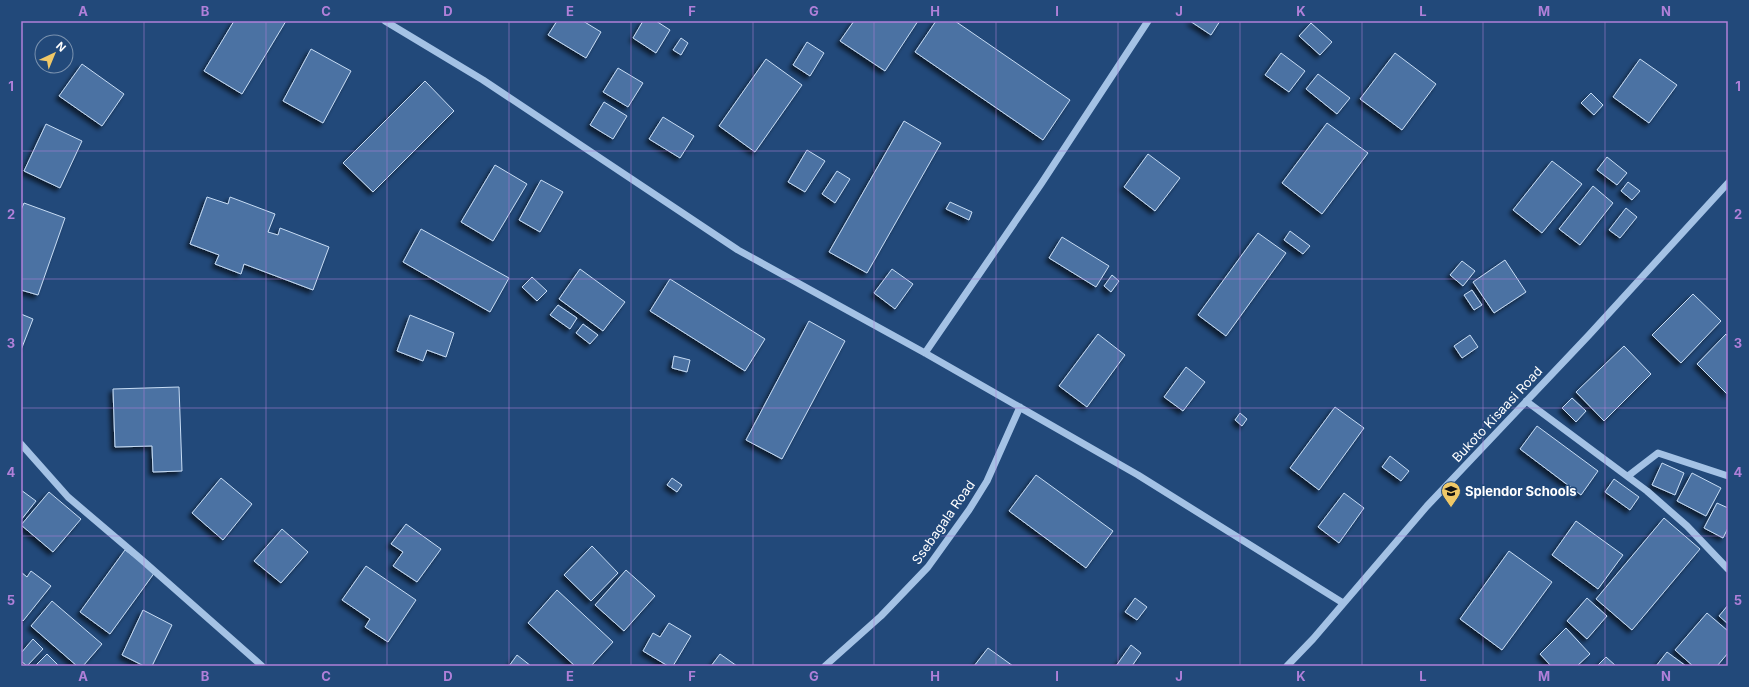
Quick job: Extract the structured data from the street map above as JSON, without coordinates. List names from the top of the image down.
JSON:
{
  "streets": {
    "street": ["Bukoto Kisaasi Road", "Ssebagala Road"]
  },
  "places": {
    "school or university": ["Splendor Schools"]
  },
  "north": "top right",
  "grid": {
    "columns": [
      "A",
      "B",
      "C",
      "D",
      "E",
      "F",
      "G",
      "H",
      "I",
      "J",
      "K",
      "L",
      "M",
      "N"
    ],
    "rows": [
      "1",
      "2",
      "3",
      "4",
      "5"
    ]
  }
}
